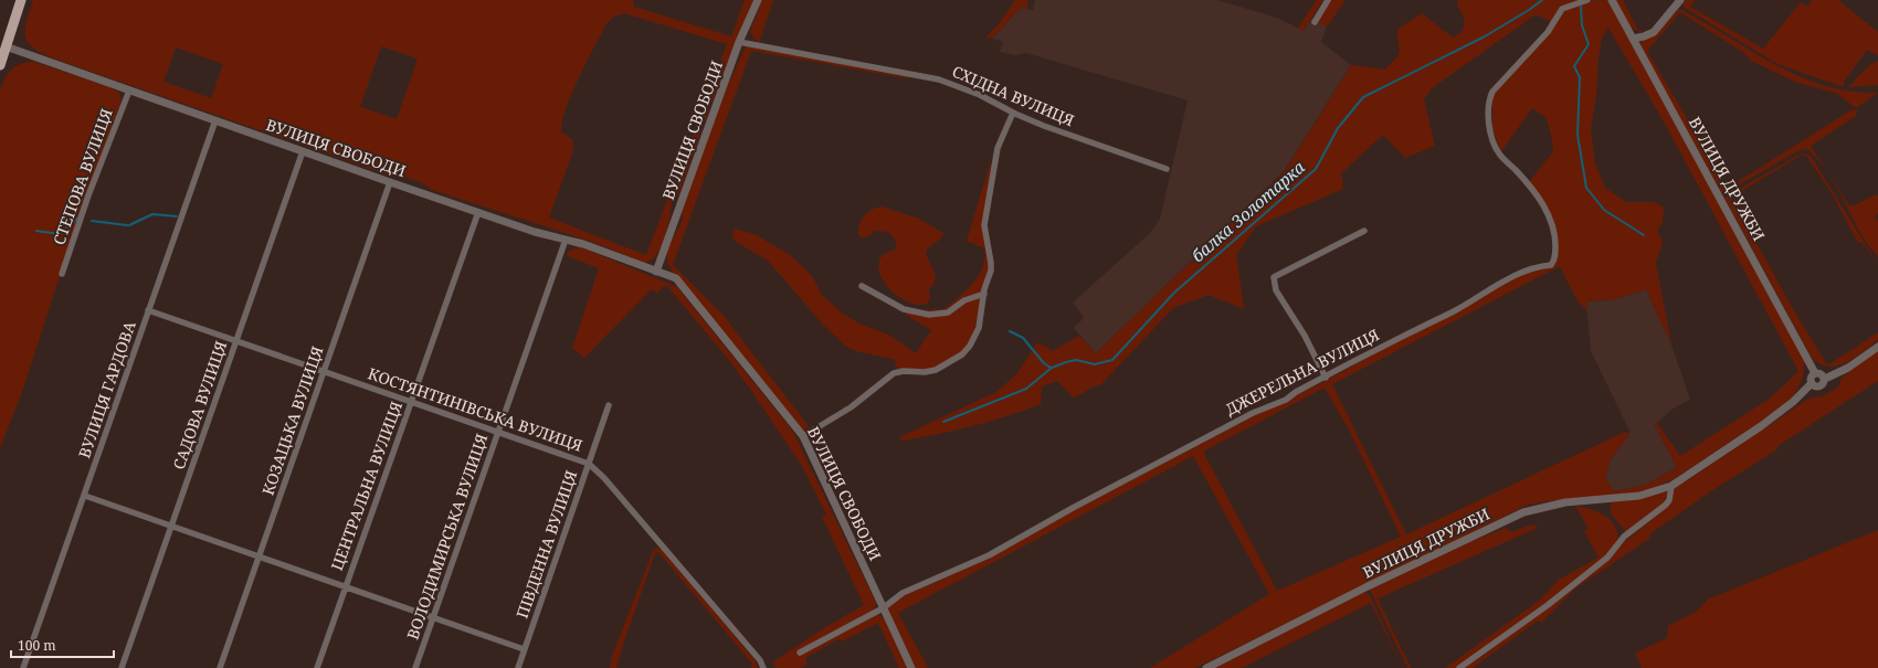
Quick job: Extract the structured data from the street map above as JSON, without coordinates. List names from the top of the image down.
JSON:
{
  "streets": {
    "street": [
      "СХІДНА ВУЛИЦЯ",
      "ВУЛИЦЯ СВОБОДИ",
      "СТЕПОВА ВУЛИЦЯ",
      "ВУЛИЦЯ ДРУЖБИ",
      "ДЖЕРЕЛЬНА ВУЛИЦЯ",
      "ВУЛИЦЯ ГАРДОВА",
      "САДОВА ВУЛИЦЯ",
      "КОСТЯНТИНІВСЬКА ВУЛИЦЯ",
      "КОЗАЦЬКА ВУЛИЦЯ",
      "ЦЕНТРАЛЬНА ВУЛИЦЯ",
      "ВОЛОДИМИРСЬКА ВУЛИЦЯ",
      "ПІВДЕННА ВУЛИЦЯ"
    ]
  },
  "crossings": [
    ["СХІДНА ВУЛИЦЯ", "ВУЛИЦЯ СВОБОДИ"],
    ["ВУЛИЦЯ СВОБОДИ", "СТЕПОВА ВУЛИЦЯ"],
    ["ВУЛИЦЯ СВОБОДИ", "ДЖЕРЕЛЬНА ВУЛИЦЯ"],
    ["ВУЛИЦЯ СВОБОДИ", "ВУЛИЦЯ ГАРДОВА"],
    ["ВУЛИЦЯ СВОБОДИ", "САДОВА ВУЛИЦЯ"],
    ["ВУЛИЦЯ СВОБОДИ", "КОЗАЦЬКА ВУЛИЦЯ"],
    ["ВУЛИЦЯ СВОБОДИ", "ЦЕНТРАЛЬНА ВУЛИЦЯ"],
    ["ВУЛИЦЯ СВОБОДИ", "ВОЛОДИМИРСЬКА ВУЛИЦЯ"],
    ["ВУЛИЦЯ ГАРДОВА", "КОСТЯНТИНІВСЬКА ВУЛИЦЯ"],
    ["САДОВА ВУЛИЦЯ", "КОСТЯНТИНІВСЬКА ВУЛИЦЯ"],
    ["КОСТЯНТИНІВСЬКА ВУЛИЦЯ", "КОЗАЦЬКА ВУЛИЦЯ"],
    ["КОСТЯНТИНІВСЬКА ВУЛИЦЯ", "ЦЕНТРАЛЬНА ВУЛИЦЯ"],
    ["КОСТЯНТИНІВСЬКА ВУЛИЦЯ", "ВОЛОДИМИРСЬКА ВУЛИЦЯ"],
    ["КОСТЯНТИНІВСЬКА ВУЛИЦЯ", "ПІВДЕННА ВУЛИЦЯ"]
  ],
  "water": ["балка Золотарка"],
  "scale_bar": "100 m"
}
